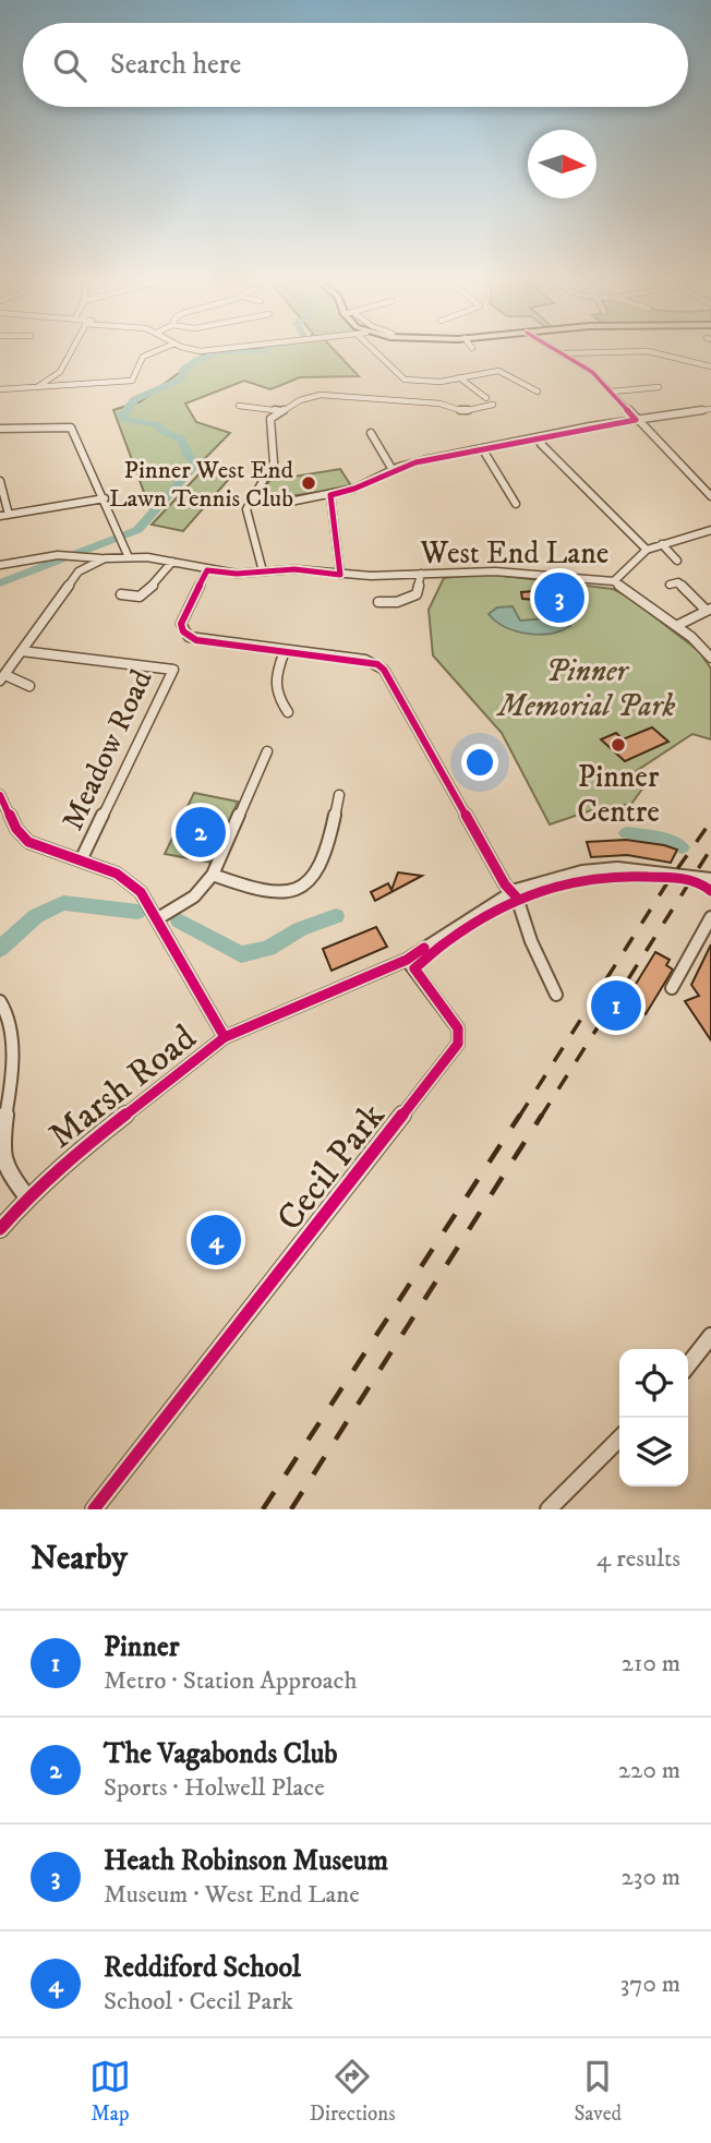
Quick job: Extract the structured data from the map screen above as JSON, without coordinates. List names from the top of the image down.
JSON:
{
  "streets": {
    "street": [
      "West End Lane",
      "Meadow Road",
      "Marsh Road",
      "Cecil Park"
    ]
  },
  "crossings": [
    ["West End Lane", "Meadow Road"],
    ["Marsh Road", "Cecil Park"]
  ],
  "parks": ["Pinner Memorial Park"],
  "places": ["Pinner West End Lawn Tennis Club", "Pinner Centre"],
  "north": "right",
  "page": {
    "search": "Search here",
    "pins": [
      "3",
      "2",
      "1",
      "4"
    ],
    "heading": ["Nearby", "4 results"],
    "list": [
      {
        "mark": "1",
        "name": "Pinner",
        "note": "Metro · Station Approach",
        "value": "210 m"
      },
      {
        "mark": "2",
        "name": "The Vagabonds Club",
        "note": "Sports · Holwell Place",
        "value": "220 m"
      },
      {
        "mark": "3",
        "name": "Heath Robinson Museum",
        "note": "Museum · West End Lane",
        "value": "230 m"
      },
      {
        "mark": "4",
        "name": "Reddiford School",
        "note": "School · Cecil Park",
        "value": "370 m"
      }
    ],
    "nav": ["Map", "Directions", "Saved"]
  }
}
